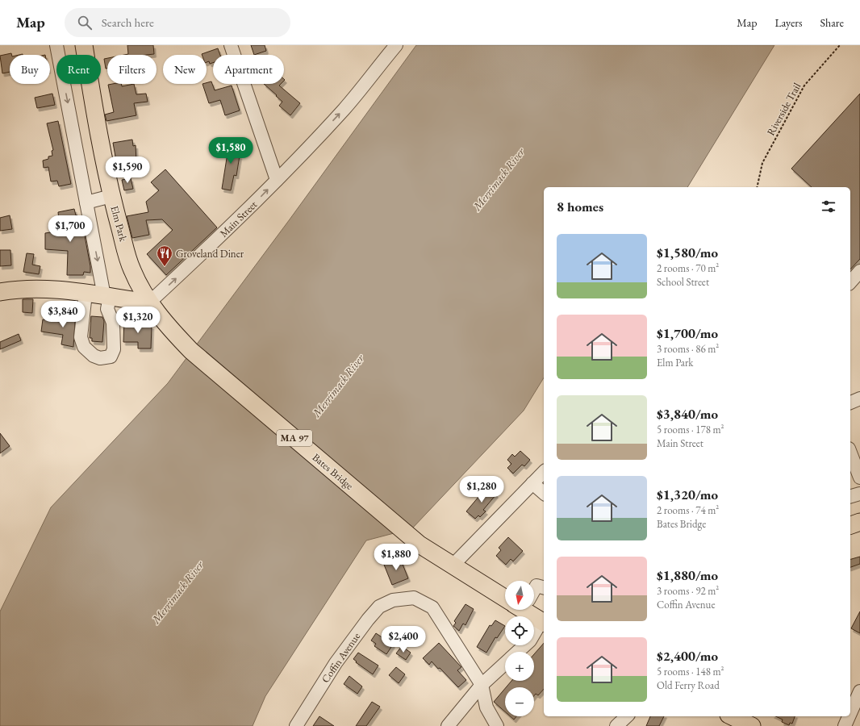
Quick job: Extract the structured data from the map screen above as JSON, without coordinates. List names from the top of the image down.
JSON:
{
  "streets": {
    "main road": ["Elm Park", "MA 97", "Bates Bridge"],
    "street": ["Main Street", "Coffin Avenue"],
    "path": ["Riverside Trail"]
  },
  "crossings": [
    ["Main Street", "Elm Park"],
    ["Main Street", "Bates Bridge"],
    ["Elm Park", "Bates Bridge"],
    ["MA 97", "Bates Bridge"]
  ],
  "one_way": ["Main Street"],
  "water": ["Merrimack River"],
  "places": {
    "restaurant": ["Groveland Diner"]
  },
  "north": "bottom",
  "page": {
    "header": "Map",
    "search": "Search here",
    "nav": ["Map", "Layers", "Share"],
    "chip": [
      "Buy",
      "Rent",
      "Filters",
      "New",
      "Apartment"
    ],
    "price": [
      "$1,580",
      "$1,590",
      "$1,700",
      "$3,840",
      "$1,320",
      "$1,280",
      "$1,880",
      "$2,400"
    ],
    "heading": "8 homes",
    "list": [
      {
        "name": "$1,580/mo",
        "note": "2 rooms · 70 m² · School Street"
      },
      {
        "name": "$1,700/mo",
        "note": "3 rooms · 86 m² · Elm Park"
      },
      {
        "name": "$3,840/mo",
        "note": "5 rooms · 178 m² · Main Street"
      },
      {
        "name": "$1,320/mo",
        "note": "2 rooms · 74 m² · Bates Bridge"
      },
      {
        "name": "$1,880/mo",
        "note": "3 rooms · 92 m² · Coffin Avenue"
      },
      {
        "name": "$2,400/mo",
        "note": "5 rooms · 148 m² · Old Ferry Road"
      }
    ],
    "map_buttons": ["+", "−"]
  }
}
